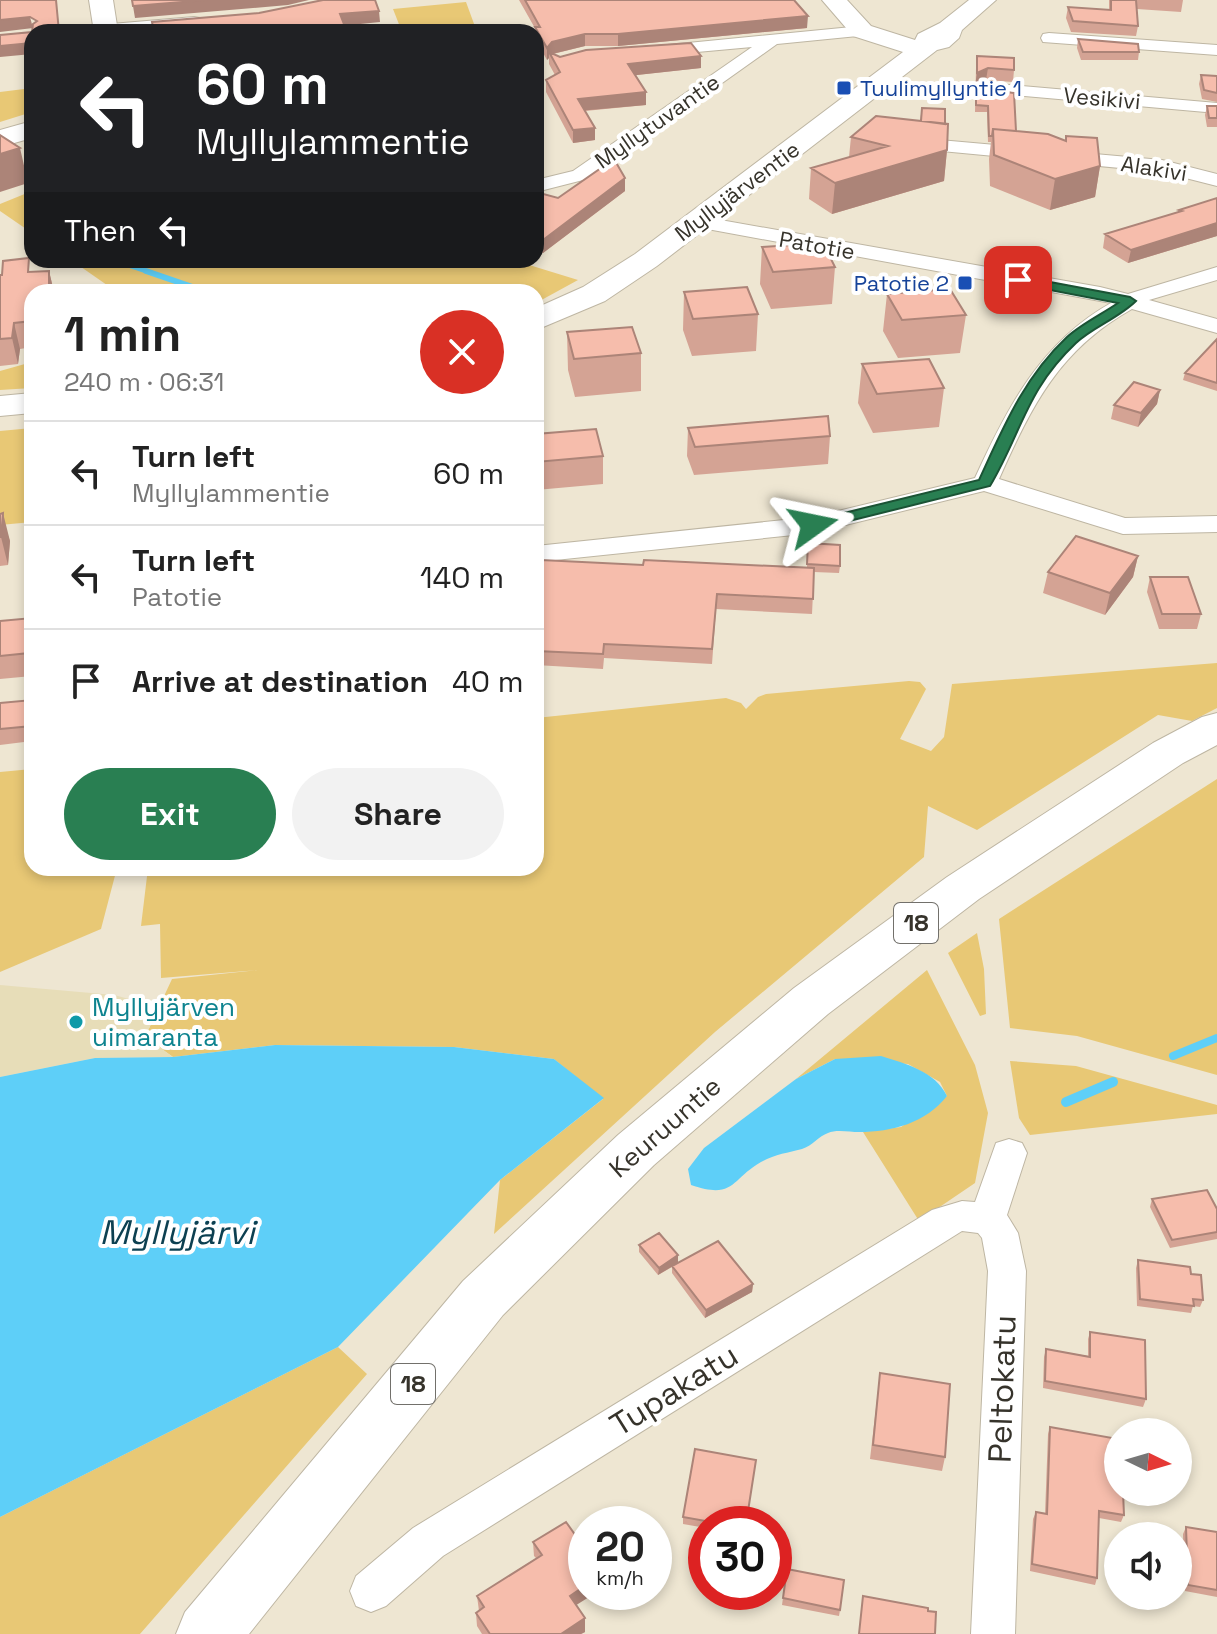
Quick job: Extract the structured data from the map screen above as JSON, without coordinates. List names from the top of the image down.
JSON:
{
  "streets": {
    "main road": ["Myllyjärventie", "18", "Keuruuntie"],
    "street": [
      "Vesikivi",
      "Myllytuvantie",
      "Alakivi",
      "Patotie",
      "Peltokatu",
      "Tupakatu"
    ]
  },
  "crossings": [
    ["Myllyjärventie", "Patotie"],
    ["Peltokatu", "Tupakatu"]
  ],
  "water": ["Myllyjärvi"],
  "places": {
    "transit": ["Tuulimyllyntie 1", "Patotie 2"],
    "other": ["Myllyjärven uimaranta"]
  },
  "north": "right",
  "page": {
    "turn": ["60 m", "Myllylammentie"],
    "then": "Then",
    "heading": ["1 min", "240 m · 06:31"],
    "list": [
      {
        "name": "Turn left",
        "note": "Myllylammentie",
        "value": "60 m"
      },
      {
        "name": "Turn left",
        "note": "Patotie",
        "value": "140 m"
      },
      {
        "name": "Arrive at destination",
        "value": "40 m"
      }
    ],
    "buttons": ["Exit", "Share"],
    "speed": "20 km/h",
    "limit": "30"
  }
}
